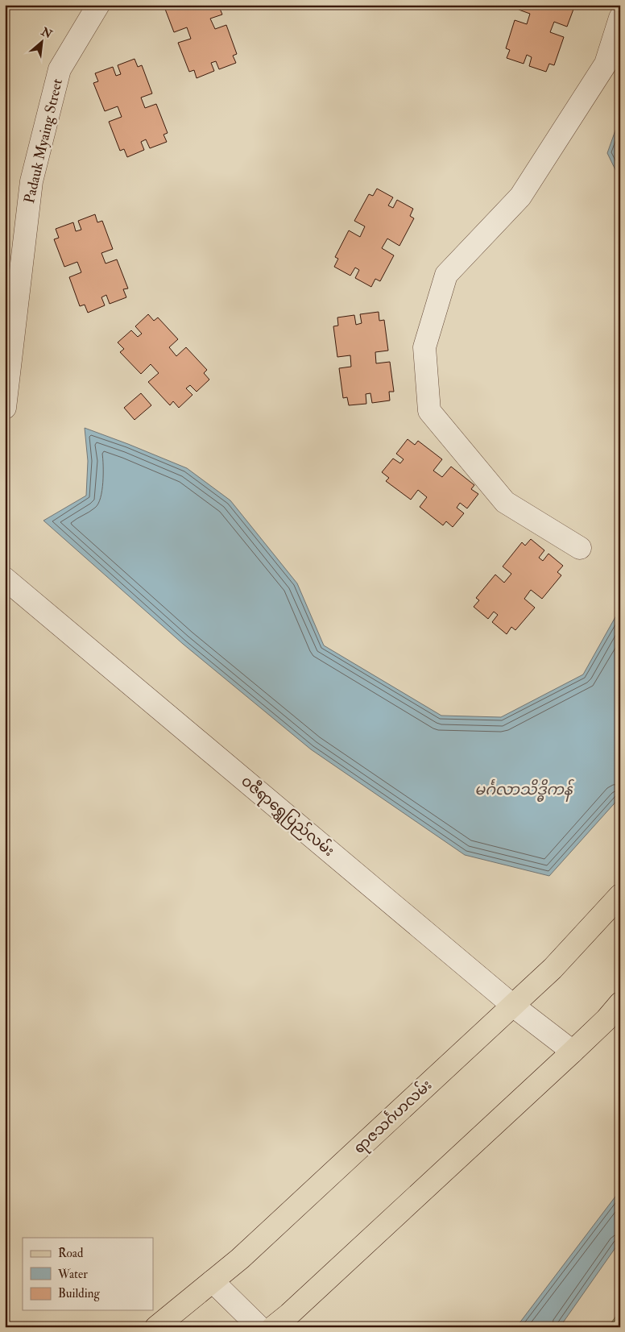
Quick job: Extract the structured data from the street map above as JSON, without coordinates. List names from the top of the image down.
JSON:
{
  "streets": {
    "main road": ["ရာဇသင်္ဂဟလမ်း"],
    "street": ["Padauk Myaing Street", "ဝဇီရာရွှေပြည်လမ်း"]
  },
  "crossings": [
    ["ဝဇီရာရွှေပြည်လမ်း", "ရာဇသင်္ဂဟလမ်း"]
  ],
  "water": ["မင်္ဂလာသိဒ္ဓိကန်"],
  "legend": ["Road", "Water", "Building"],
  "north": "top right"
}
